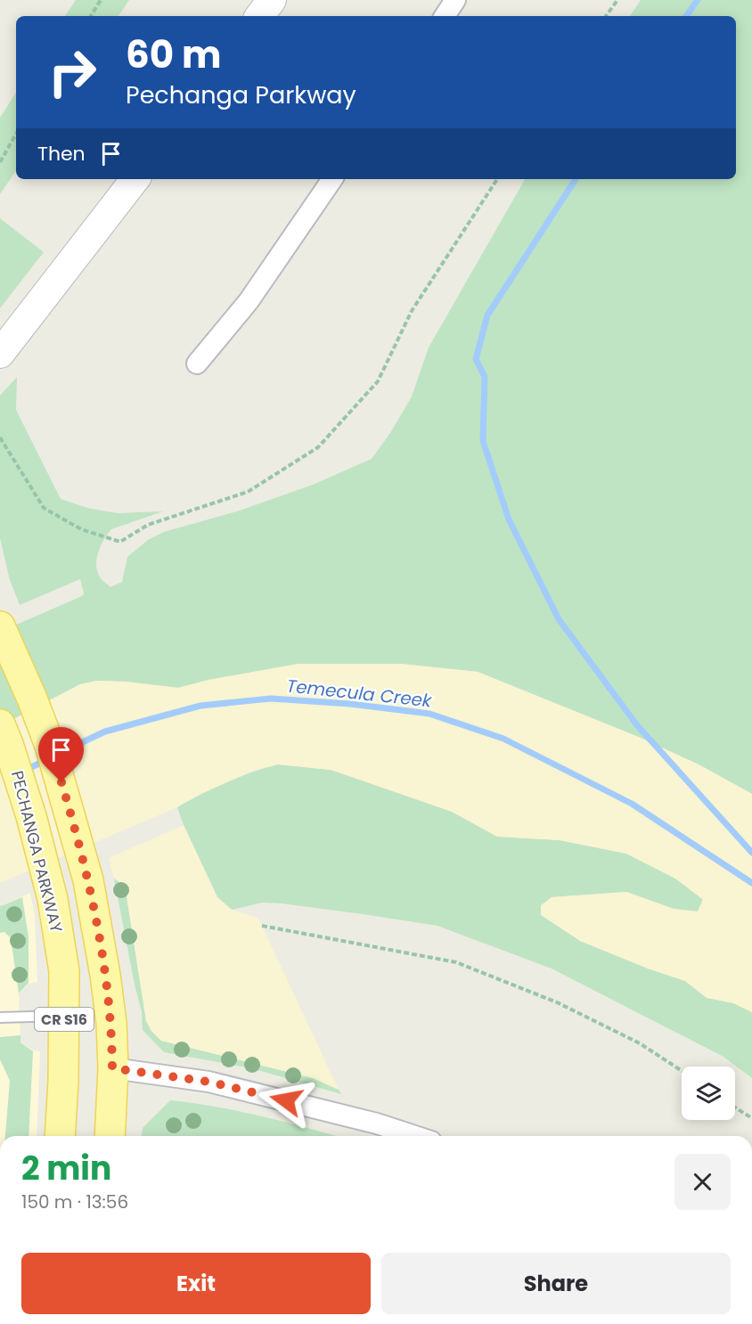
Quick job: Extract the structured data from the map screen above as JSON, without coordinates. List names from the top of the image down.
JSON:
{
  "streets": {
    "main road": ["PECHANGA PARKWAY", "CR S16"]
  },
  "water": ["Temecula Creek"],
  "page": {
    "turn": ["60 m", "Pechanga Parkway"],
    "then": "Then",
    "heading": ["2 min", "150 m · 13:56"],
    "buttons": ["Exit", "Share"]
  }
}
